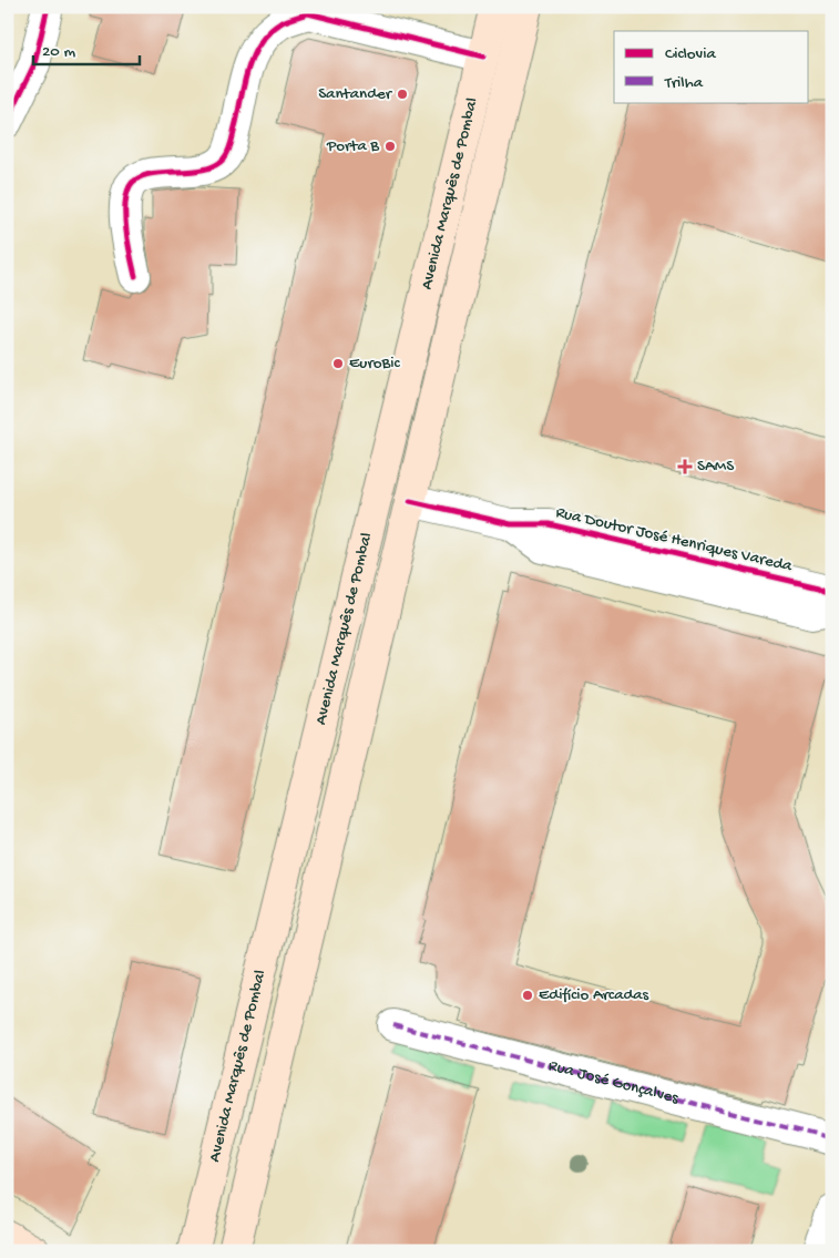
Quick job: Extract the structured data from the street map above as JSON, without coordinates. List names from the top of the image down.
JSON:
{
  "streets": {
    "main road": ["Avenida Marquês de Pombal"],
    "street": ["Rua Doutor José Henriques Vareda", "Rua José Gonçalves"]
  },
  "crossings": [
    ["Avenida Marquês de Pombal", "Rua Doutor José Henriques Vareda"]
  ],
  "places": {
    "other": [
      "Santander",
      "Porta B",
      "EuroBic",
      "Edifício Arcadas"
    ],
    "health": ["SAMS"]
  },
  "legend": ["Ciclovia", "Trilha"],
  "scale_bar": "20 m"
}
